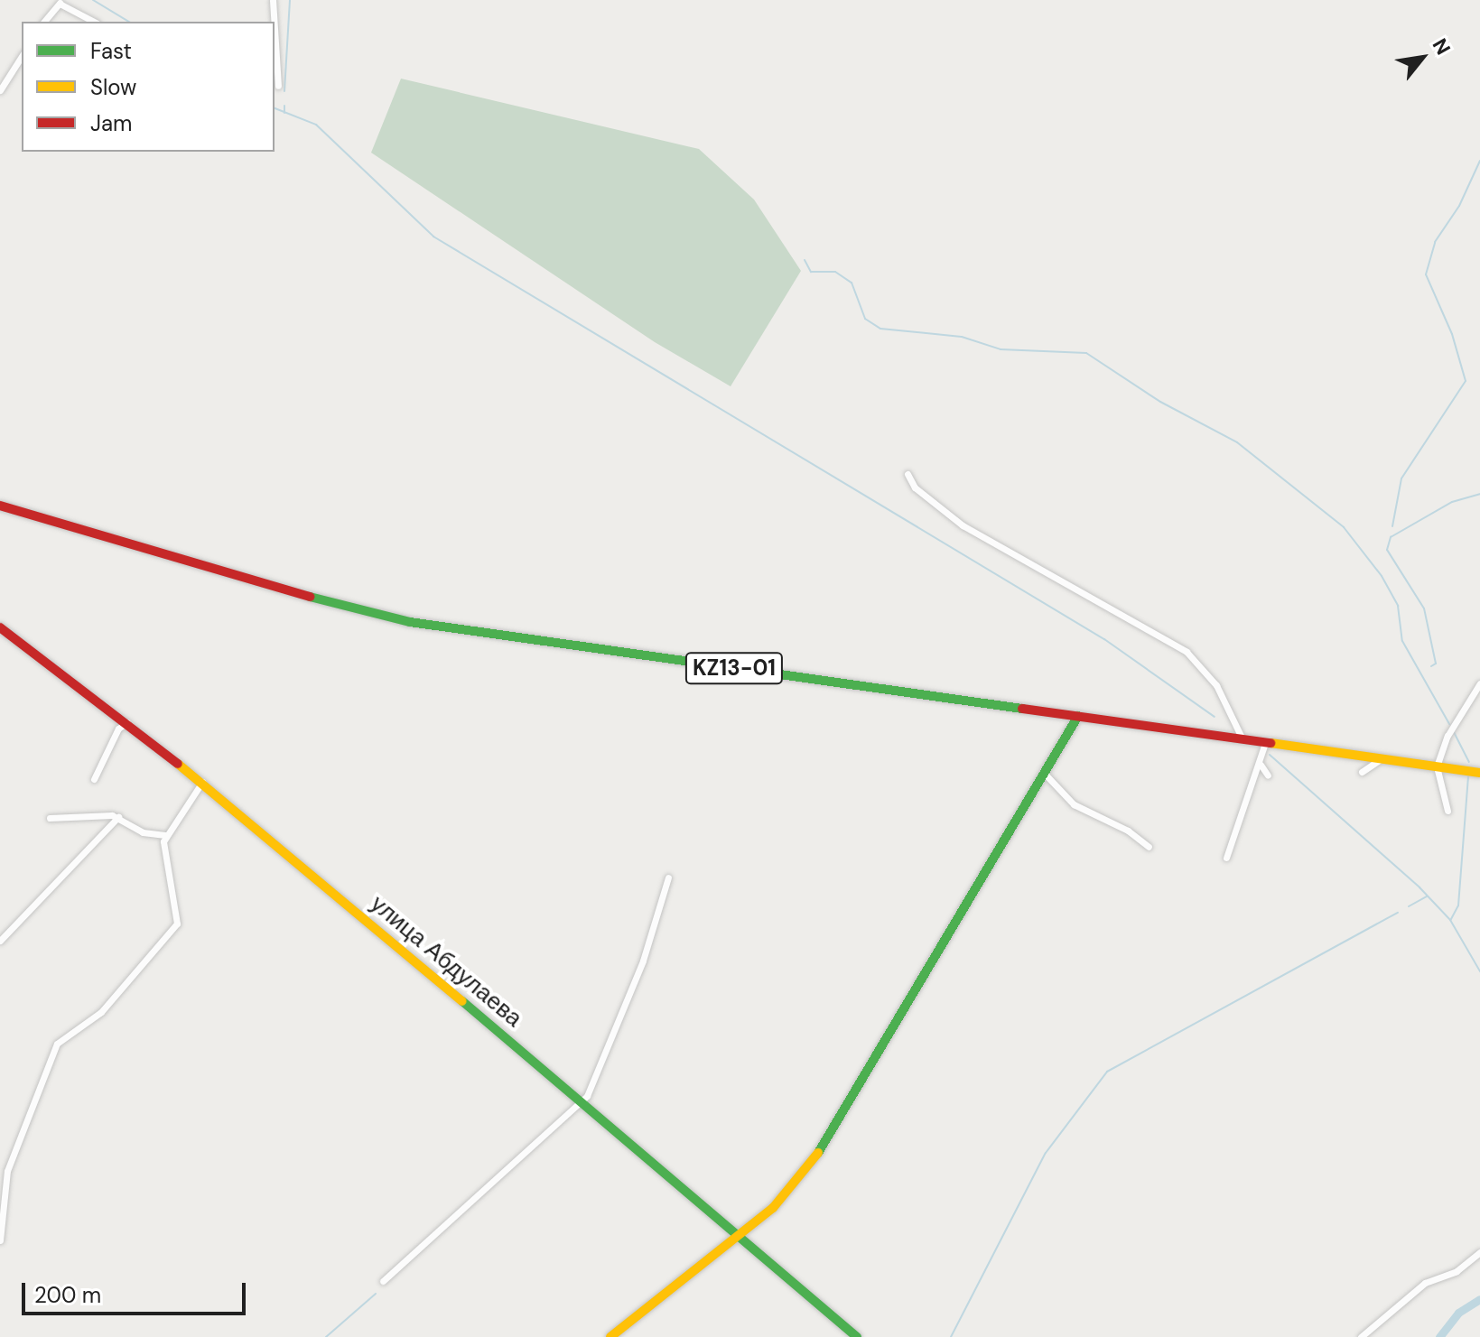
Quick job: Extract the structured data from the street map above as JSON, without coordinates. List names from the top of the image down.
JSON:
{
  "streets": {
    "main road": ["KZ13-01", "улица Абдулаева"]
  },
  "legend": ["Fast", "Slow", "Jam"],
  "scale_bar": "200 m",
  "north": "top right"
}
